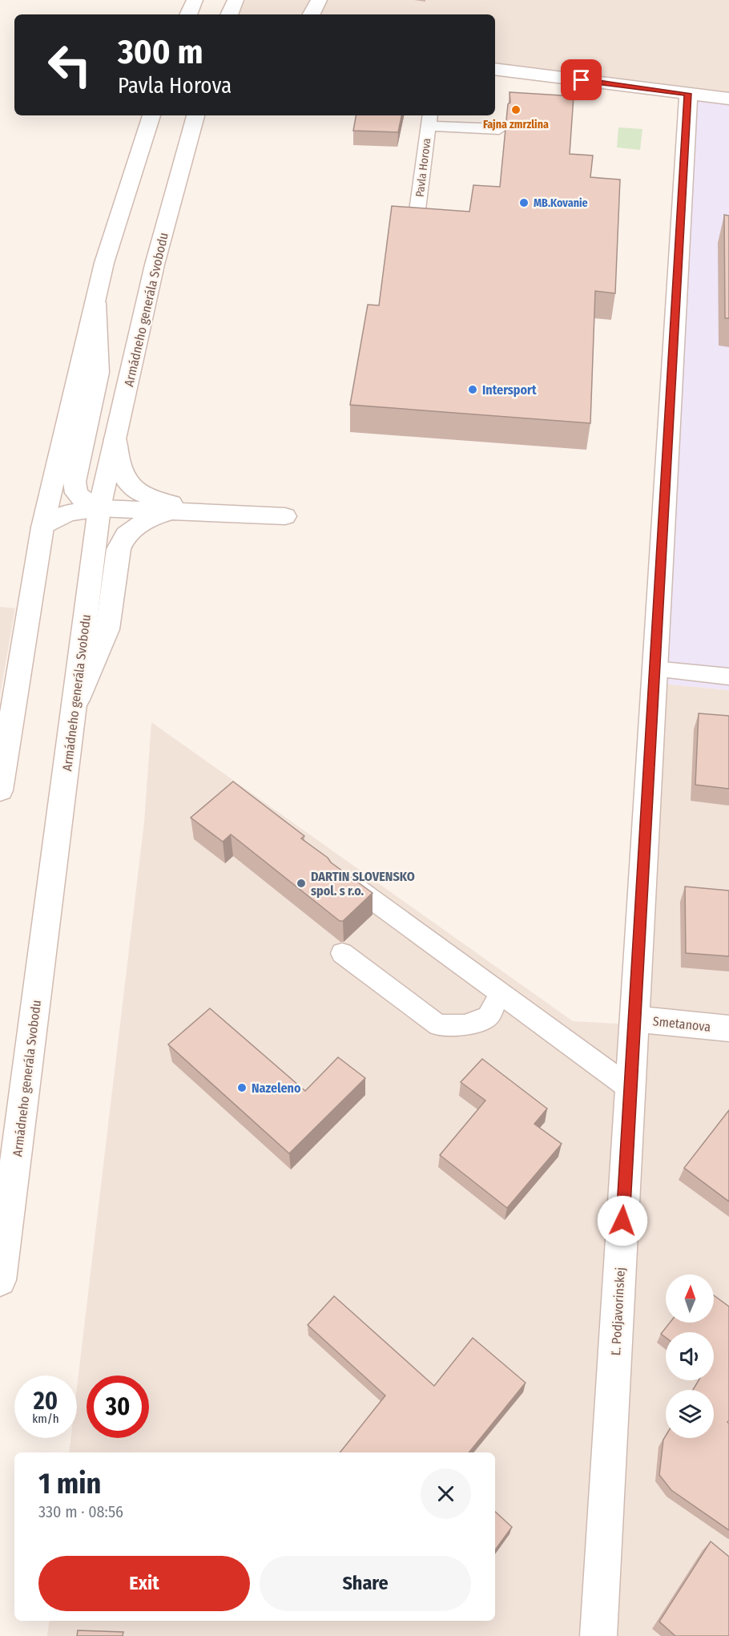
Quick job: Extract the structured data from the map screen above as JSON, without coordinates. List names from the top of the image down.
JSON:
{
  "streets": {
    "street": ["Armádneho generála Svobodu", "Smetanova", "Ľ. Podjavorinskej"],
    "lane": ["Pavla Horova"]
  },
  "crossings": [
    ["Smetanova", "Ľ. Podjavorinskej"]
  ],
  "places": [
    "Fajna zmrzlina",
    "MB.Kovanie",
    "Intersport",
    "DARTIN SLOVENSKO spol. s r.o.",
    "Nazeleno"
  ],
  "north": "top",
  "page": {
    "turn": ["300 m", "Pavla Horova"],
    "speed": "20 km/h",
    "limit": "30",
    "heading": ["1 min", "330 m · 08:56"],
    "buttons": ["Exit", "Share"]
  }
}
